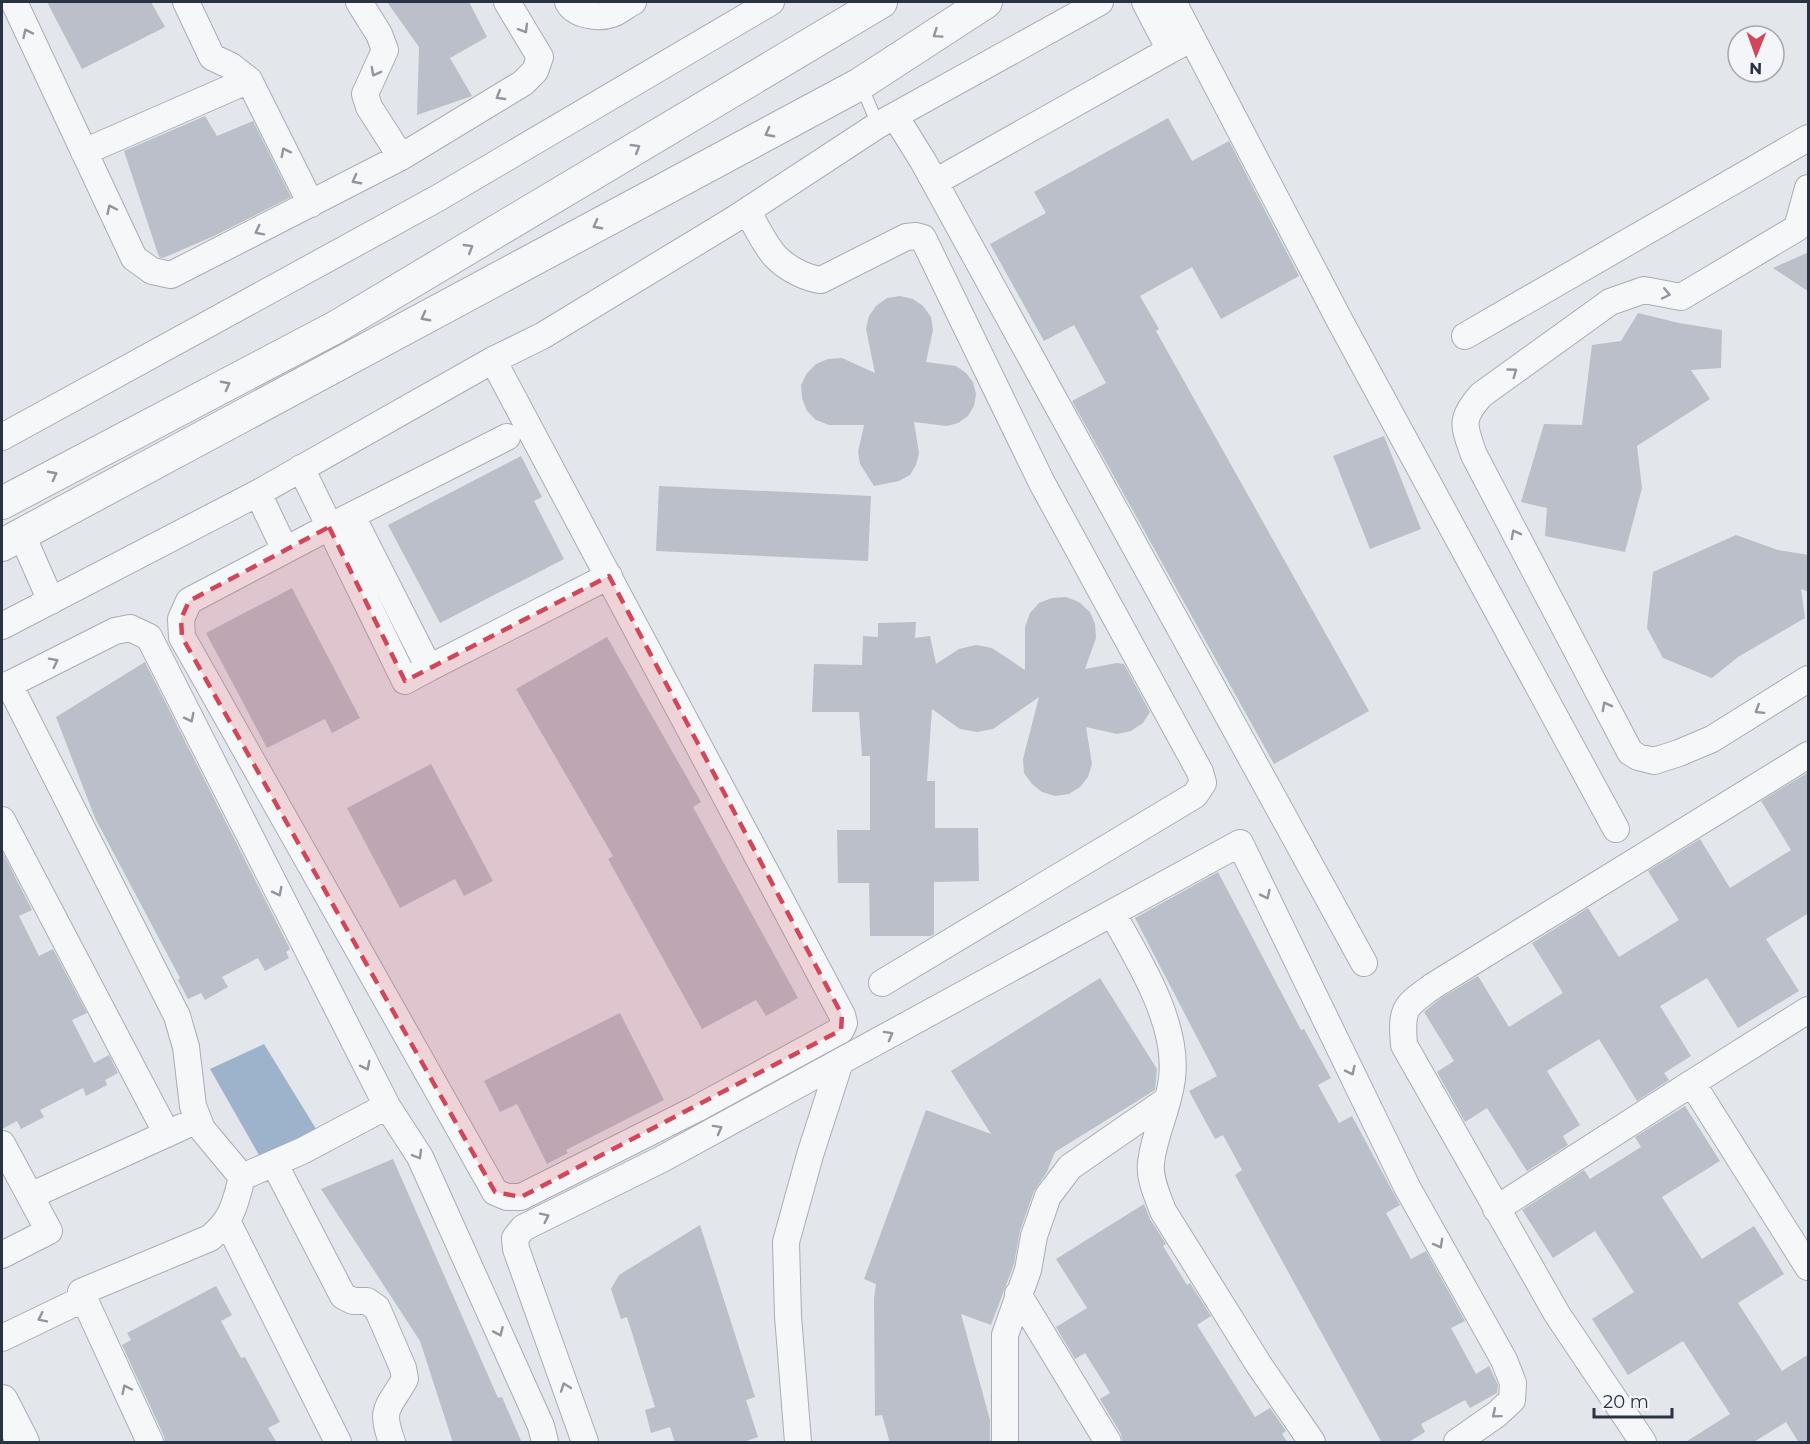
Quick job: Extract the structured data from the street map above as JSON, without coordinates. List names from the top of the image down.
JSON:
{
  "scale_bar": "20 m",
  "north": "bottom"
}
